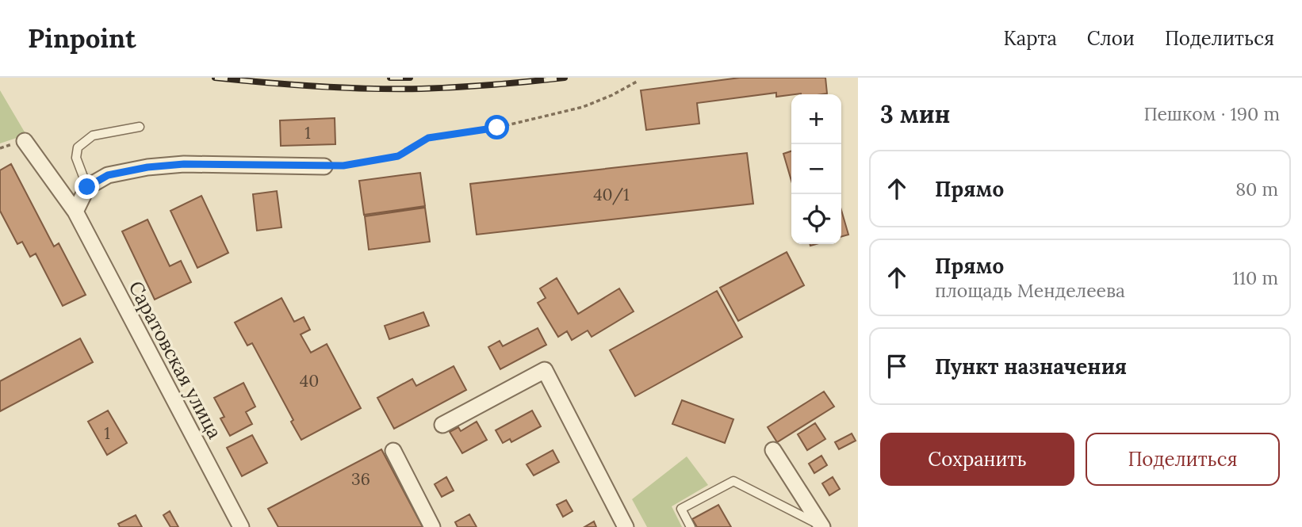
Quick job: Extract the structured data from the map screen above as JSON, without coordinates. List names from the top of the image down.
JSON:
{
  "streets": {
    "street": ["Саратовская улица"]
  },
  "house_numbers": [
    "1",
    "40/1",
    "40",
    "1",
    "36"
  ],
  "page": {
    "header": "Pinpoint",
    "nav": ["Карта", "Слои", "Поделиться"],
    "heading": ["3 мин", "Пешком · 190 m"],
    "map_buttons": ["+", "−"],
    "list": [
      ["Прямо", "80 m"],
      ["Прямо", "площадь Менделеева", "110 m"],
      "Пункт назначения"
    ],
    "buttons": ["Сохранить", "Поделиться"]
  }
}
